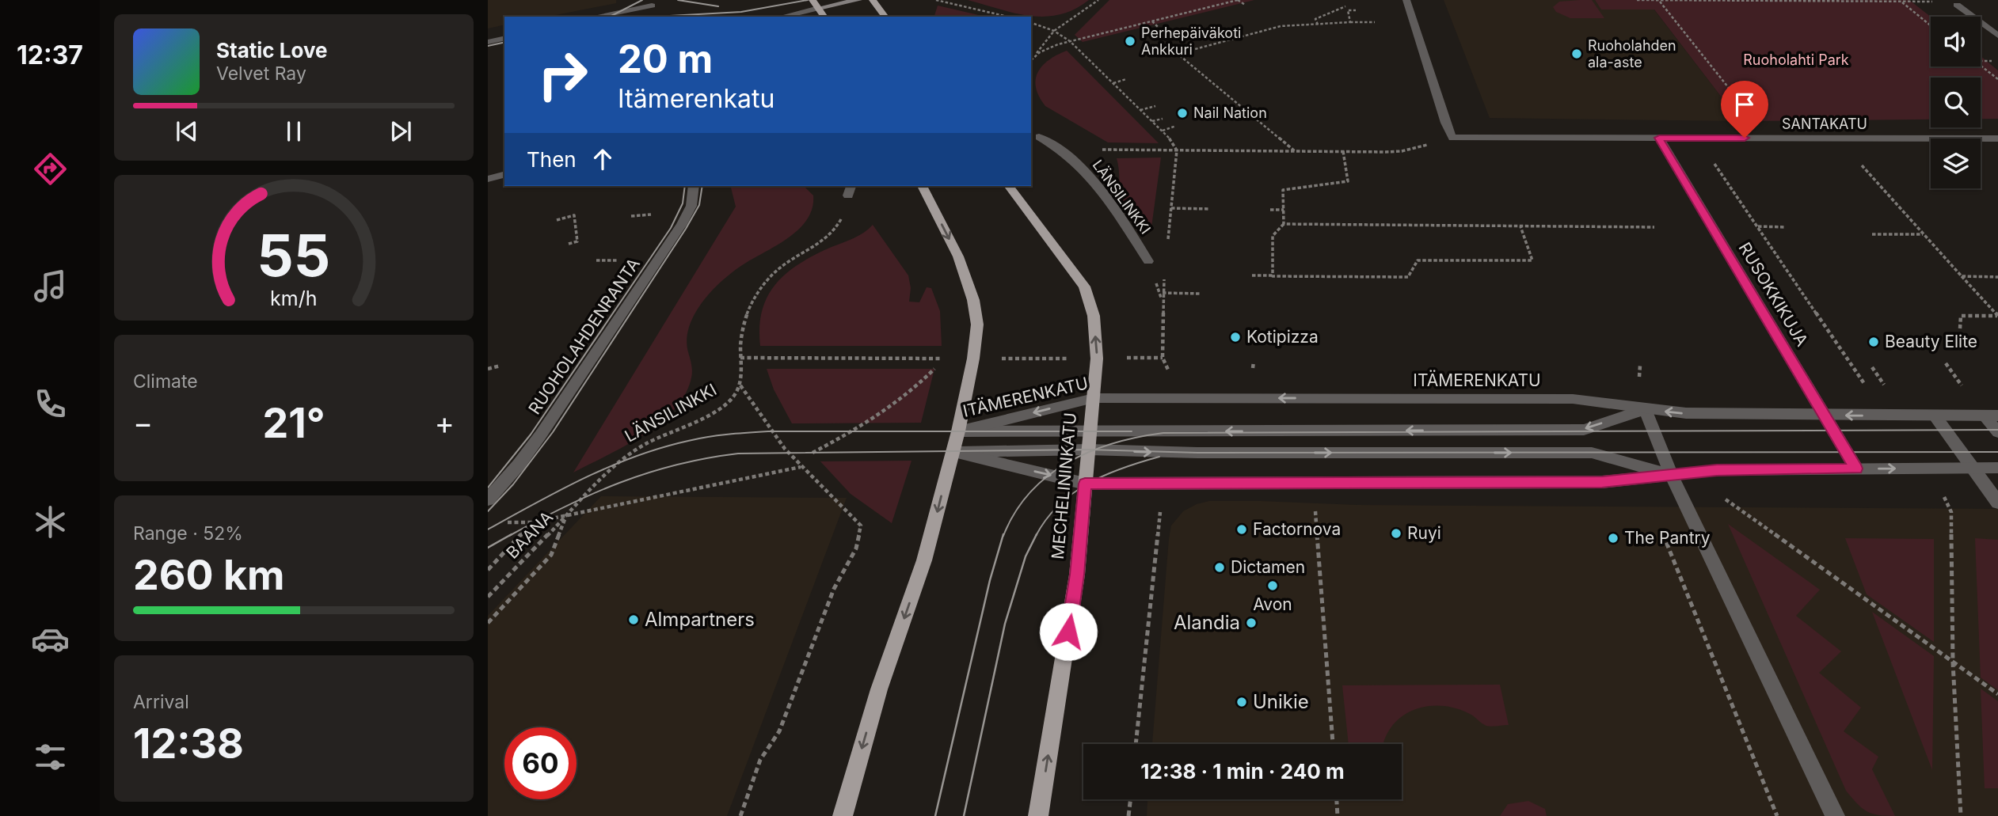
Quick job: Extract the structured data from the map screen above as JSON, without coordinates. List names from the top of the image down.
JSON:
{
  "streets": {
    "main road": ["MECHELININKATU"],
    "street": [
      "SANTAKATU",
      "LÄNSILINKKI",
      "RUSOKKIKUJA",
      "RUOHOLAHDENRANTA",
      "ITÄMERENKATU"
    ],
    "path": ["BAANA"]
  },
  "crossings": [
    ["SANTAKATU", "RUSOKKIKUJA"],
    ["LÄNSILINKKI", "BAANA"],
    ["RUSOKKIKUJA", "ITÄMERENKATU"],
    ["ITÄMERENKATU", "MECHELININKATU"]
  ],
  "one_way": ["MECHELININKATU"],
  "parks": ["Ruoholahti Park"],
  "places": [
    "Perhepäiväkoti Ankkuri",
    "Ruoholahden ala-aste",
    "Nail Nation",
    "Kotipizza",
    "Beauty Elite",
    "Factornova",
    "Ruyi",
    "The Pantry",
    "Dictamen",
    "Avon",
    "Almpartners",
    "Alandia",
    "Unikie"
  ],
  "page": {
    "tabs": "12:37",
    "turn": ["20 m", "Itämerenkatu"],
    "song": ["Static Love", "Velvet Ray"],
    "then": "Then",
    "tile": [
      "Climate",
      ["Range · 52%", "260 km"],
      ["Arrival", "12:38"]
    ],
    "heat": ["−", "21°", "+"],
    "limit": "60",
    "trip": "12:38 · 1 min · 240 m",
    "gauge": ["55", "km/h"]
  }
}
